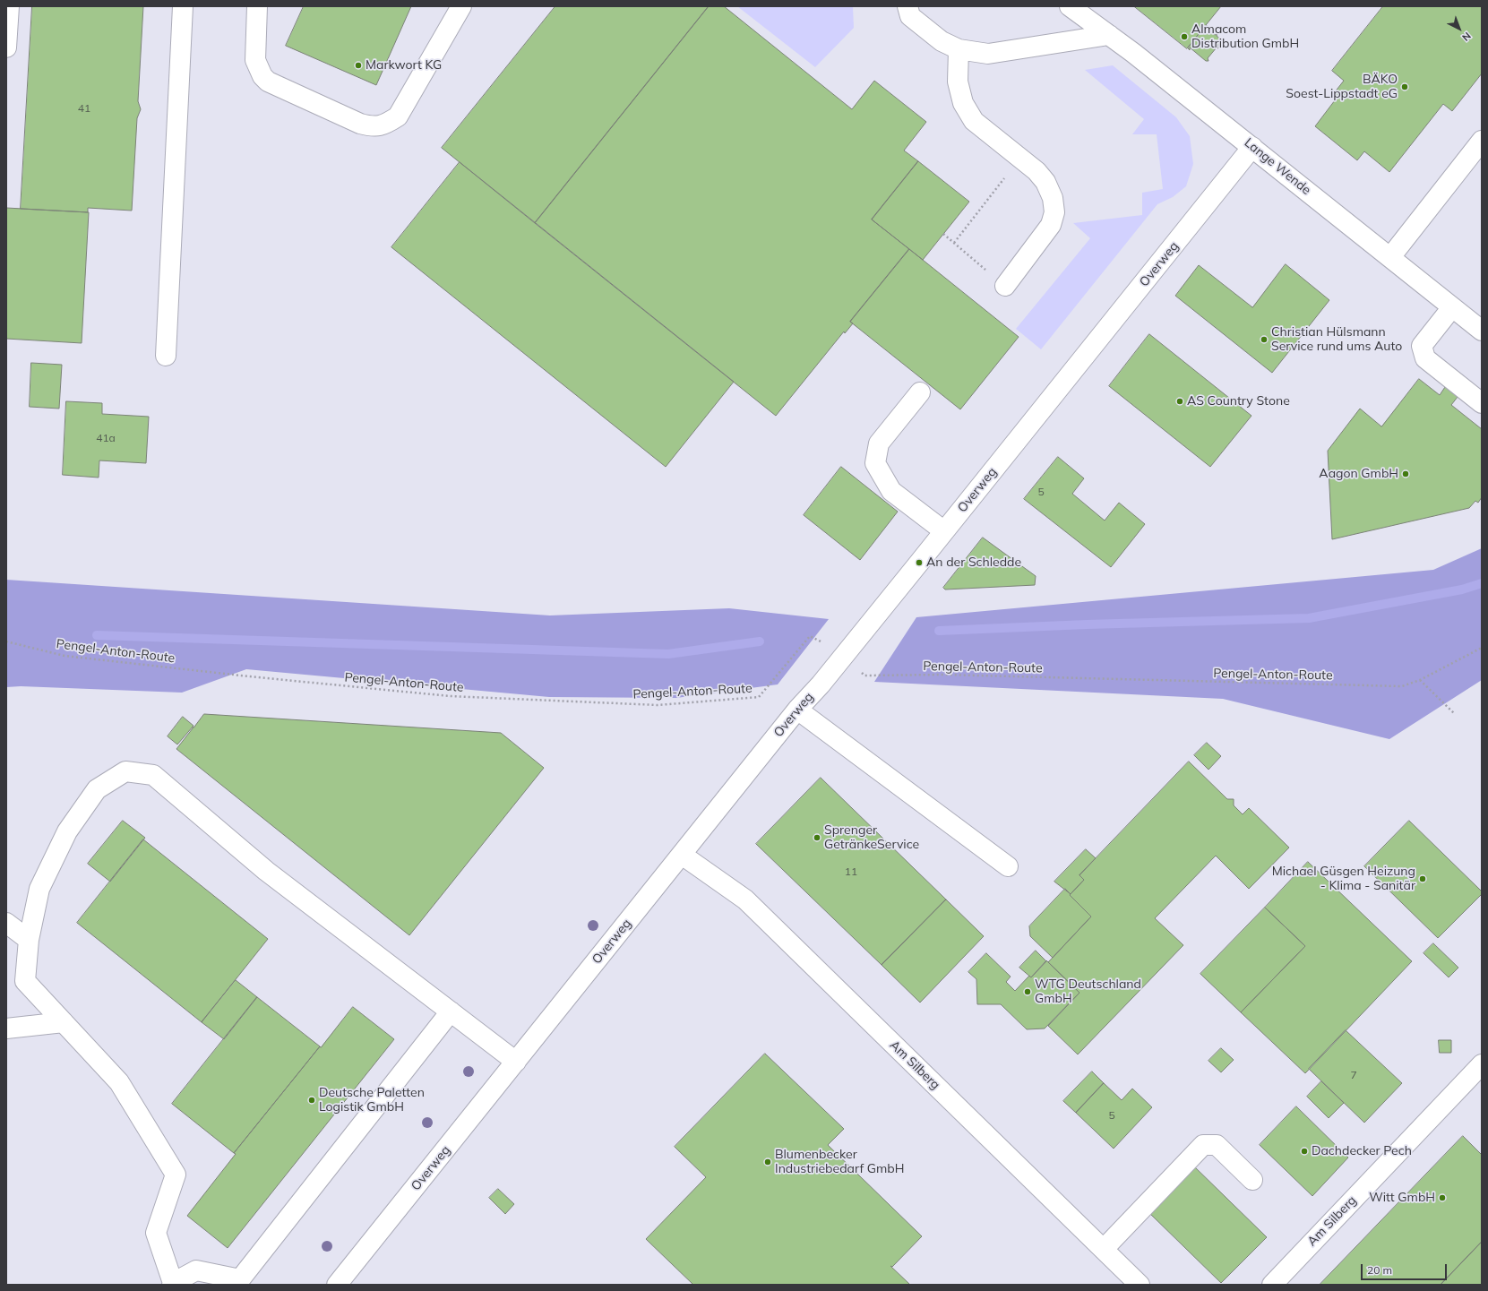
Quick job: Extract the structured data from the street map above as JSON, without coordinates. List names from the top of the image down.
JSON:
{
  "streets": {
    "street": ["Lange Wende", "Overweg", "Am Silberg"],
    "path": ["Pengel-Anton-Route"]
  },
  "crossings": [
    ["Lange Wende", "Overweg"],
    ["Overweg", "Pengel-Anton-Route"],
    ["Overweg", "Am Silberg"]
  ],
  "places": [
    "Almacom Distribution GmbH",
    "Markwort KG",
    "BÄKO Soest-Lippstadt eG",
    "Christian Hülsmann Service rund ums Auto",
    "AS Country Stone",
    "Aagon GmbH",
    "An der Schledde",
    "Sprenger GetränkeService",
    "Michael Güsgen Heizung - Klima - Sanitär",
    "WTG Deutschland GmbH",
    "Deutsche Paletten Logistik GmbH",
    "Dachdecker Pech",
    "Blumenbecker Industriebedarf GmbH",
    "Witt GmbH"
  ],
  "house_numbers": [
    "41",
    "41a",
    "5",
    "11",
    "7",
    "5"
  ],
  "scale_bar": "20 m",
  "north": "bottom right"
}
